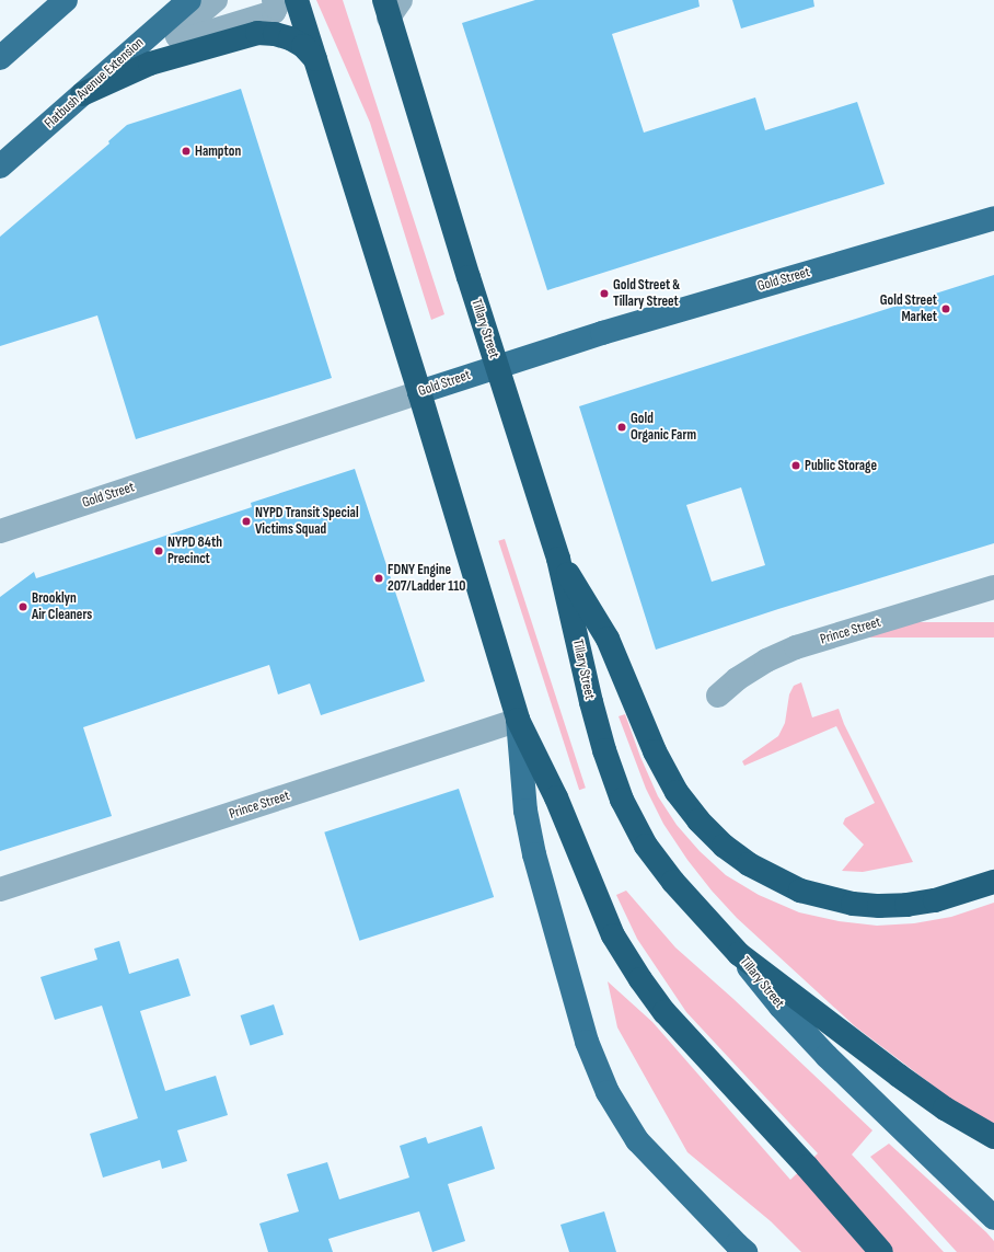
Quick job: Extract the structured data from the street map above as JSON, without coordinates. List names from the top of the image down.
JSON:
{
  "streets": {
    "highway": ["Tillary Street"],
    "main road": ["Flatbush Avenue Extension", "Gold Street"],
    "street": ["Prince Street"]
  },
  "crossings": [
    ["Gold Street", "Tillary Street"]
  ],
  "places": [
    "Hampton",
    "Gold Street & Tillary Street",
    "Gold Street Market",
    "Gold Organic Farm",
    "Public Storage",
    "NYPD Transit Special Victims Squad",
    "NYPD 84th Precinct",
    "FDNY Engine 207/Ladder 110",
    "Brooklyn Air Cleaners"
  ]
}
